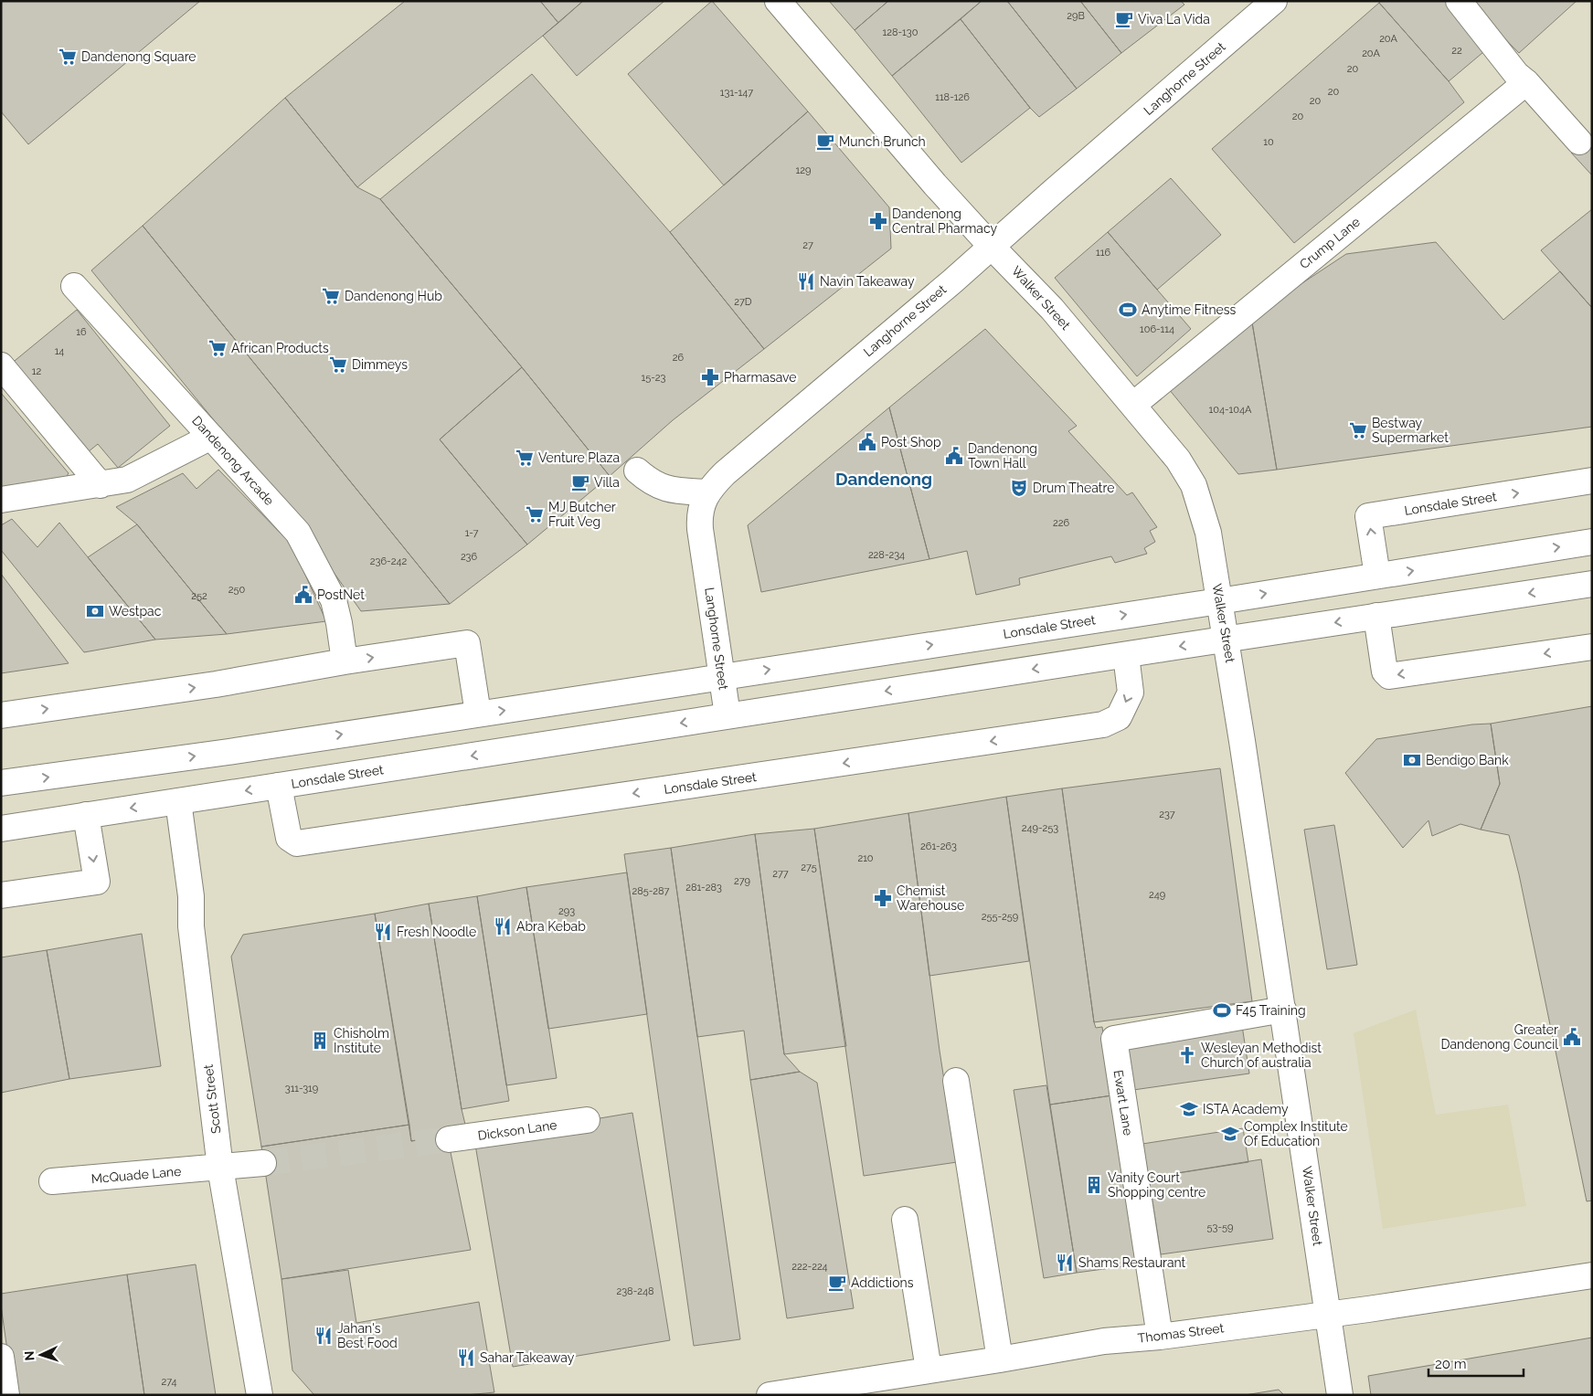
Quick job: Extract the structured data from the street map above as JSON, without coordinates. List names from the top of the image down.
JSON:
{
  "streets": {
    "main road": [
      "Langhorne Street",
      "Crump Lane",
      "Walker Street",
      "Dandenong Arcade",
      "Lonsdale Street",
      "Scott Street",
      "Ewart Lane",
      "Dickson Lane",
      "McQuade Lane",
      "Thomas Street"
    ]
  },
  "crossings": [
    ["Langhorne Street", "Walker Street"],
    ["Langhorne Street", "Lonsdale Street"],
    ["Crump Lane", "Walker Street"],
    ["Walker Street", "Lonsdale Street"],
    ["Walker Street", "Ewart Lane"],
    ["Walker Street", "Thomas Street"],
    ["Lonsdale Street", "Scott Street"],
    ["Scott Street", "McQuade Lane"],
    ["Ewart Lane", "Thomas Street"]
  ],
  "districts": ["Dandenong"],
  "places": {
    "cafe": [
      "Viva La Vida",
      "Munch Brunch",
      "Villa",
      "Addictions"
    ],
    "supermarket": [
      "Dandenong Square",
      "Dandenong Hub",
      "African Products",
      "Dimmeys",
      "Bestway Supermarket",
      "Venture Plaza",
      "MJ Butcher Fruit Veg"
    ],
    "pharmacy": ["Dandenong Central Pharmacy", "Pharmasave", "Chemist Warehouse"],
    "restaurant": [
      "Navin Takeaway",
      "Abra Kebab",
      "Fresh Noodle",
      "Shams Restaurant",
      "Jahan's Best Food",
      "Sahar Takeaway"
    ],
    "sports": ["Anytime Fitness", "F45 Training"],
    "public building": [
      "Post Shop",
      "Dandenong Town Hall",
      "PostNet",
      "Greater Dandenong Council"
    ],
    "theatre": ["Drum Theatre"],
    "bank": ["Westpac", "Bendigo Bank"],
    "building": ["Chisholm Institute", "Vanity Court Shopping centre"],
    "church": ["Wesleyan Methodist Church of australia"],
    "school or university": ["ISTA Academy", "Complex Institute Of Education"]
  },
  "house_numbers": [
    "29B",
    "128-130",
    "20A",
    "22",
    "20A",
    "20",
    "20",
    "131-147",
    "118-126",
    "20",
    "20",
    "10",
    "129",
    "27",
    "116",
    "27D",
    "106-114",
    "16",
    "14",
    "26",
    "12",
    "15-23",
    "104-104A",
    "226",
    "1-7",
    "228-234",
    "236",
    "236-242",
    "250",
    "252",
    "237",
    "249-253",
    "261-263",
    "210",
    "275",
    "277",
    "279",
    "281-283",
    "285-287",
    "249",
    "293",
    "255-259",
    "311-319",
    "53-59",
    "222-224",
    "238-248",
    "274"
  ],
  "scale_bar": "20 m",
  "north": "left"
}
